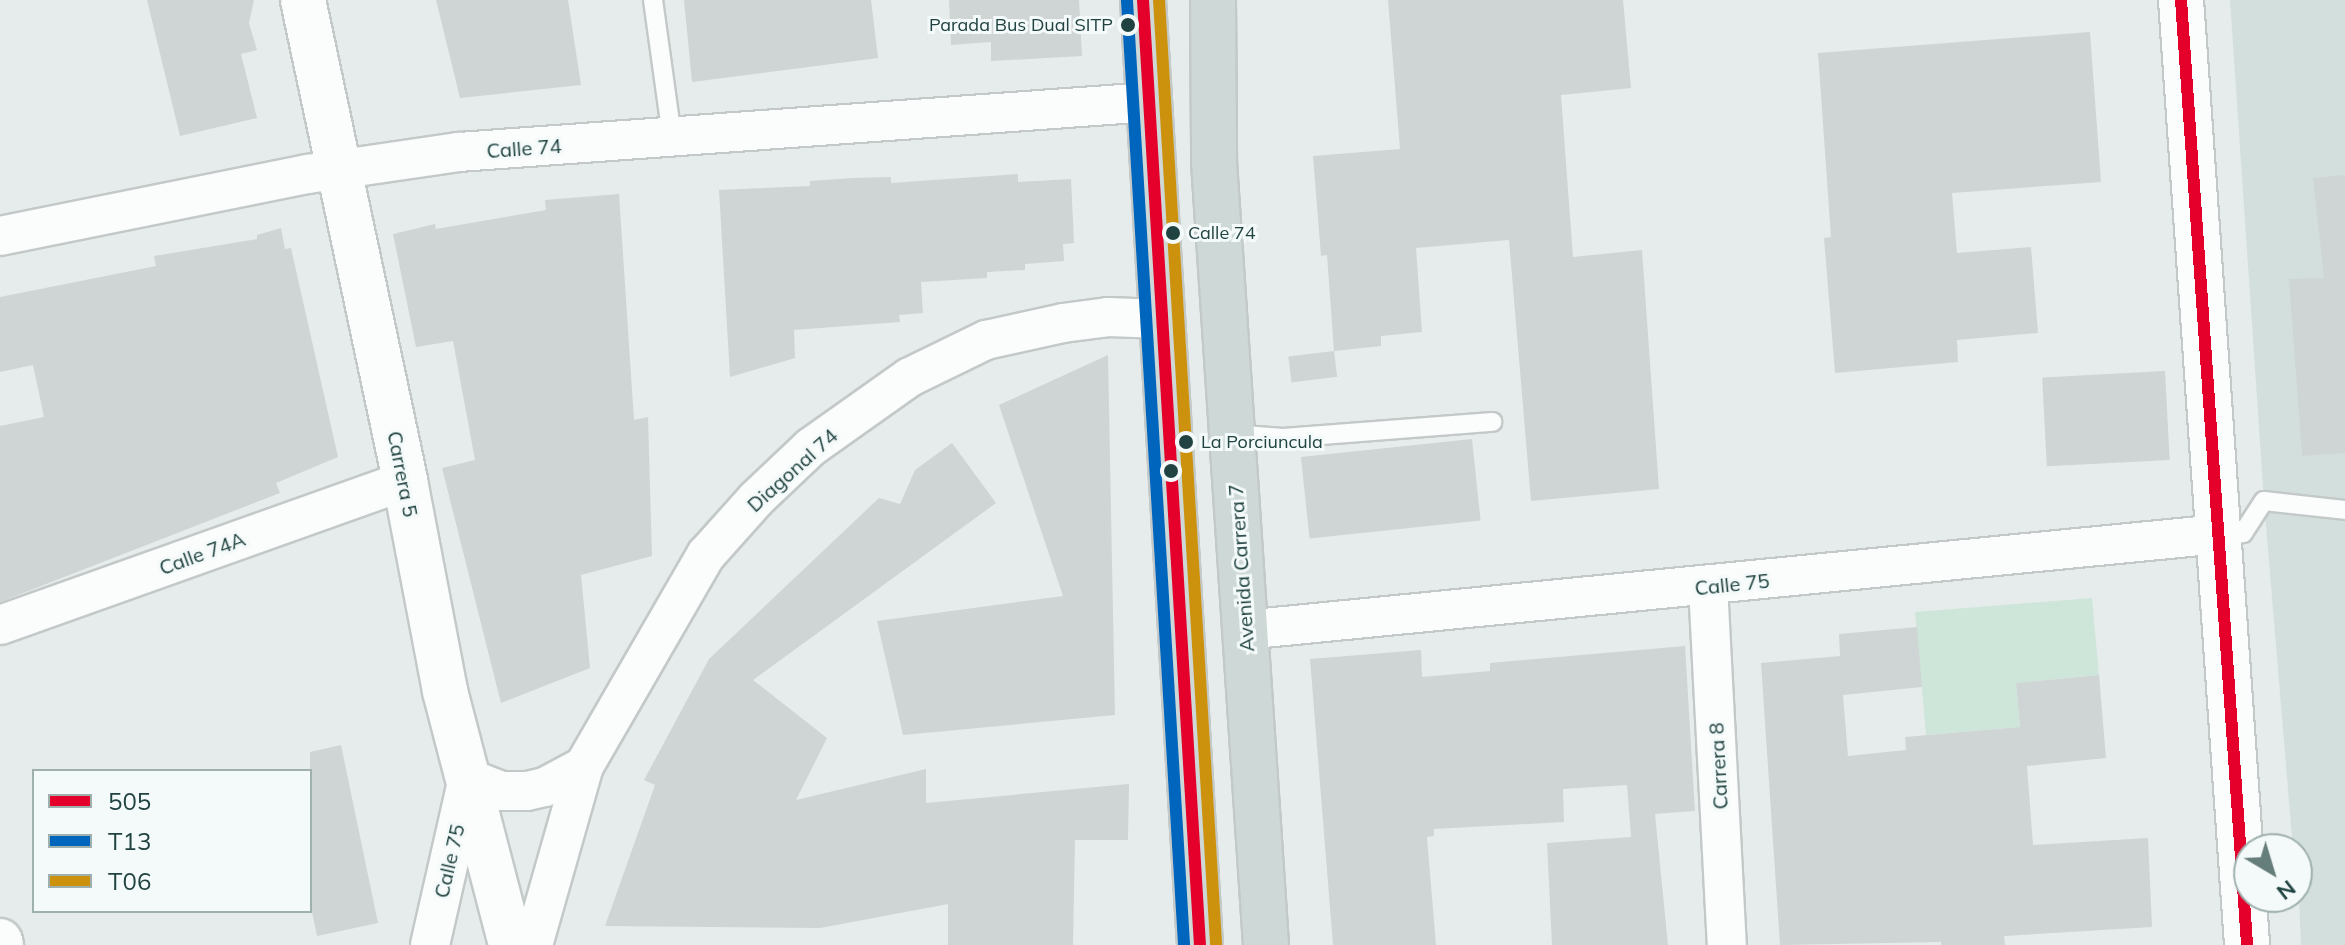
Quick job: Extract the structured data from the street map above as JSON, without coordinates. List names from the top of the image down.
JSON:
{
  "streets": {
    "main road": ["Avenida Carrera 7"],
    "street": [
      "Calle 74",
      "Diagonal 74",
      "Carrera 5",
      "Calle 74A",
      "Calle 75",
      "Carrera 8"
    ]
  },
  "crossings": [
    ["Calle 74", "Carrera 5"],
    ["Carrera 5", "Calle 74A"],
    ["Carrera 5", "Calle 75"],
    ["Avenida Carrera 7", "Calle 75"],
    ["Calle 75", "Carrera 8"]
  ],
  "places": ["Parada Bus Dual SITP", "Calle 74", "La Porciuncula"],
  "lines": ["transit line 505", "transit line T06", "transit line T13"],
  "legend": ["505", "T13", "T06"],
  "north": "bottom right"
}
